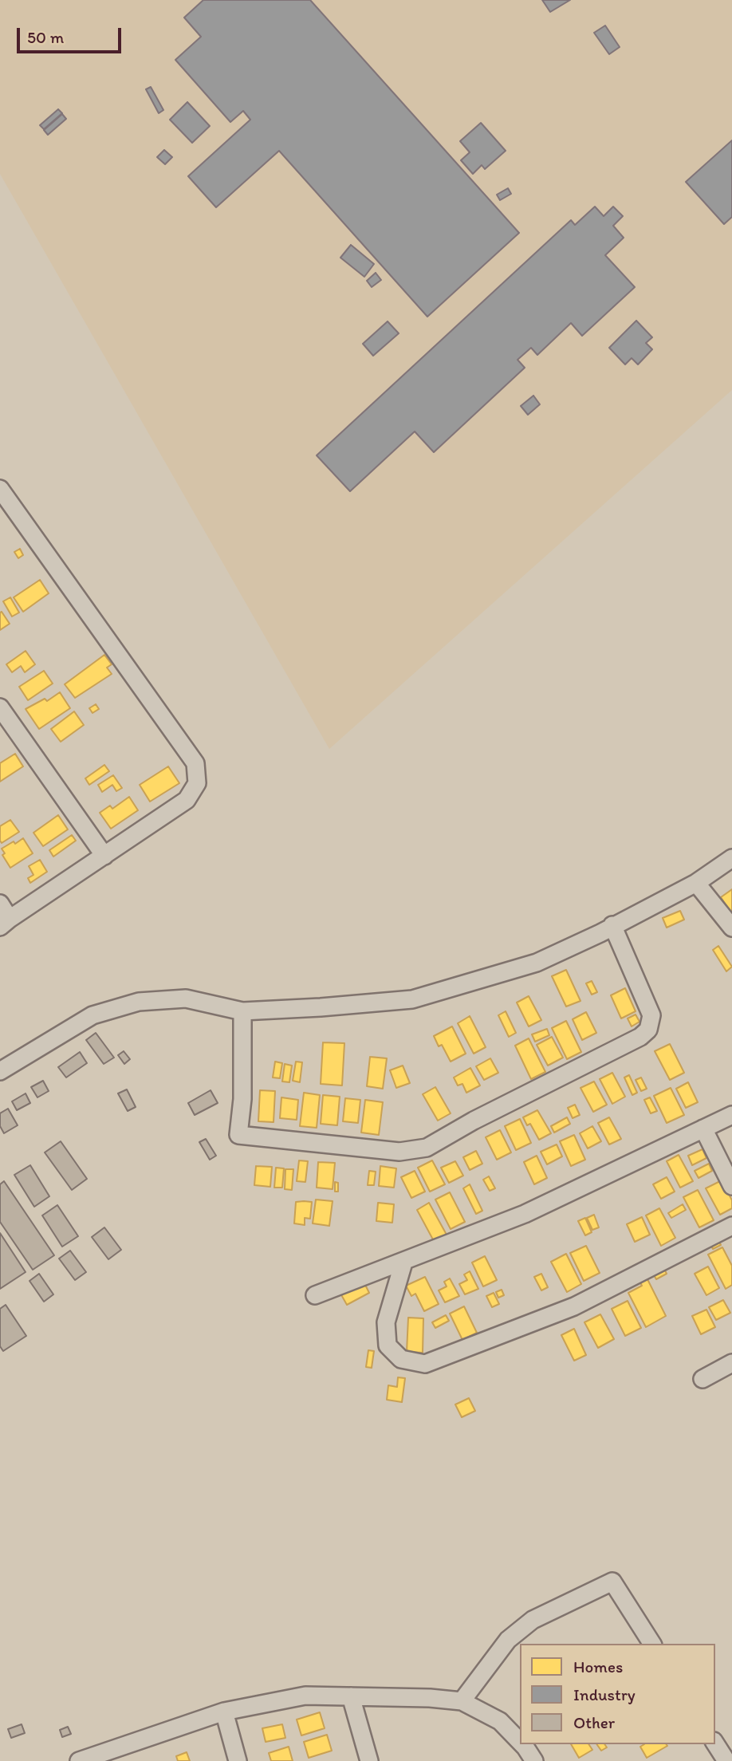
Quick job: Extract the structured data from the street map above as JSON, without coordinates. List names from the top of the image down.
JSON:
{
  "legend": ["Homes", "Industry", "Other"],
  "scale_bar": "50 m"
}
